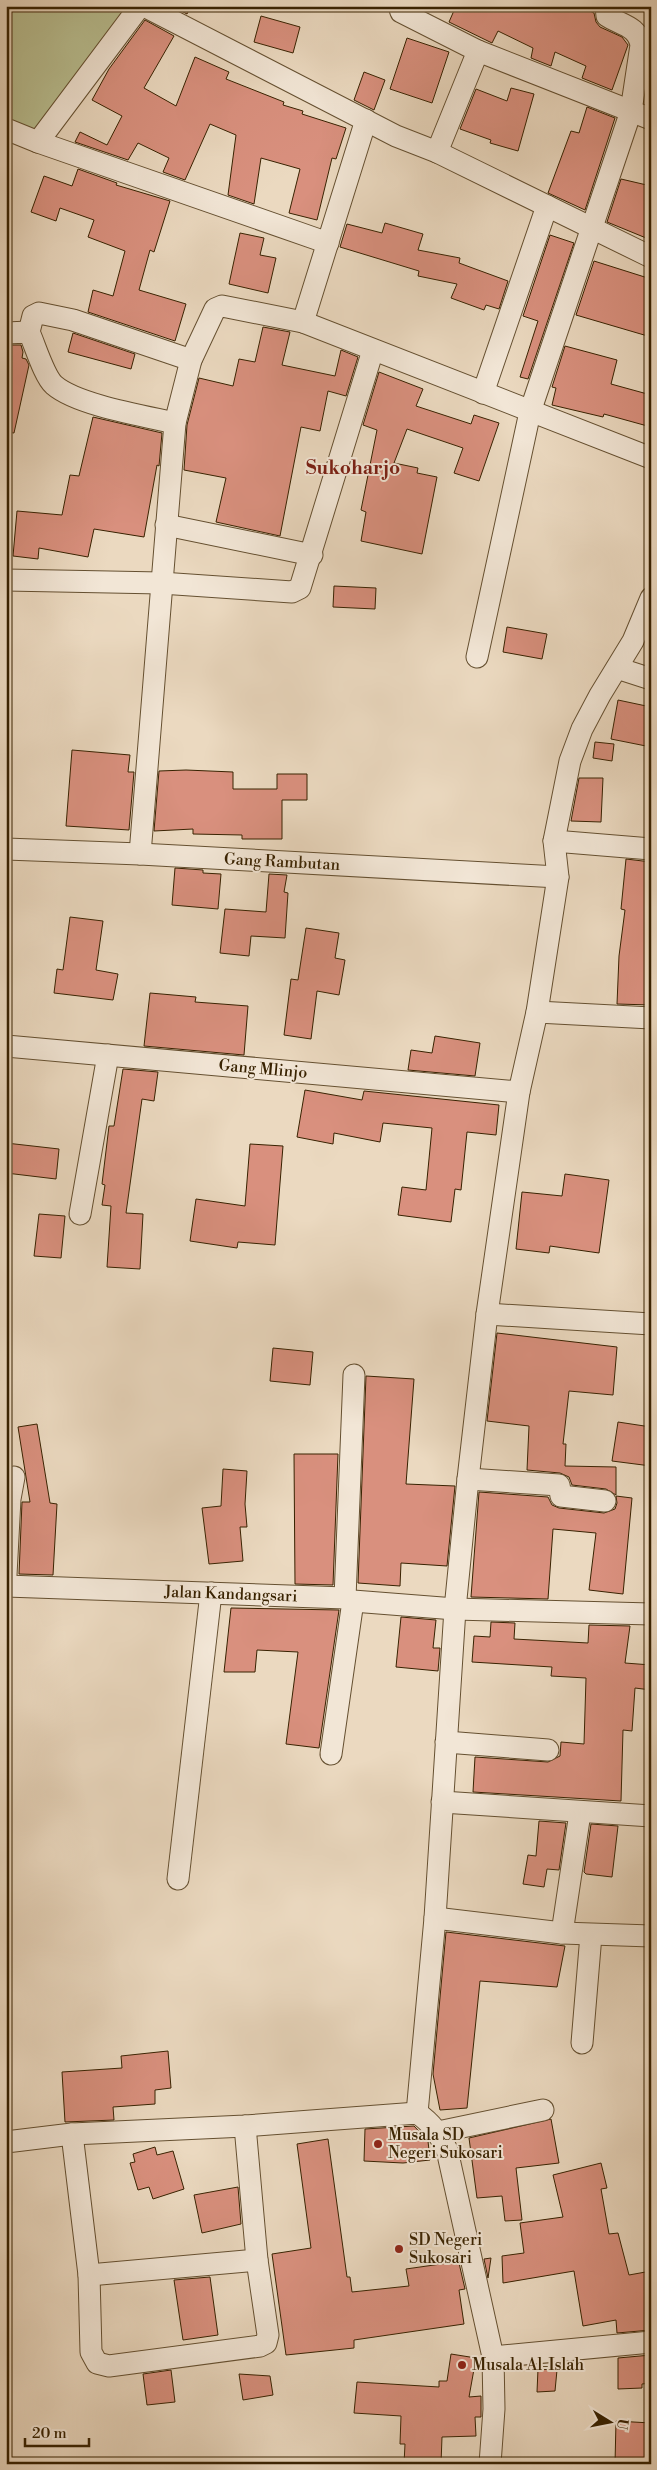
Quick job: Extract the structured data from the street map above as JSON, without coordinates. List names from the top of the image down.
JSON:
{
  "streets": {
    "street": ["Gang Rambutan", "Gang Mlinjo", "Jalan Kandangsari"]
  },
  "districts": ["Sukoharjo"],
  "places": ["Musala SD Negeri Sukosari", "SD Negeri Sukosari", "Musala Al-Islah"],
  "scale_bar": "20 m",
  "north": "right"
}
